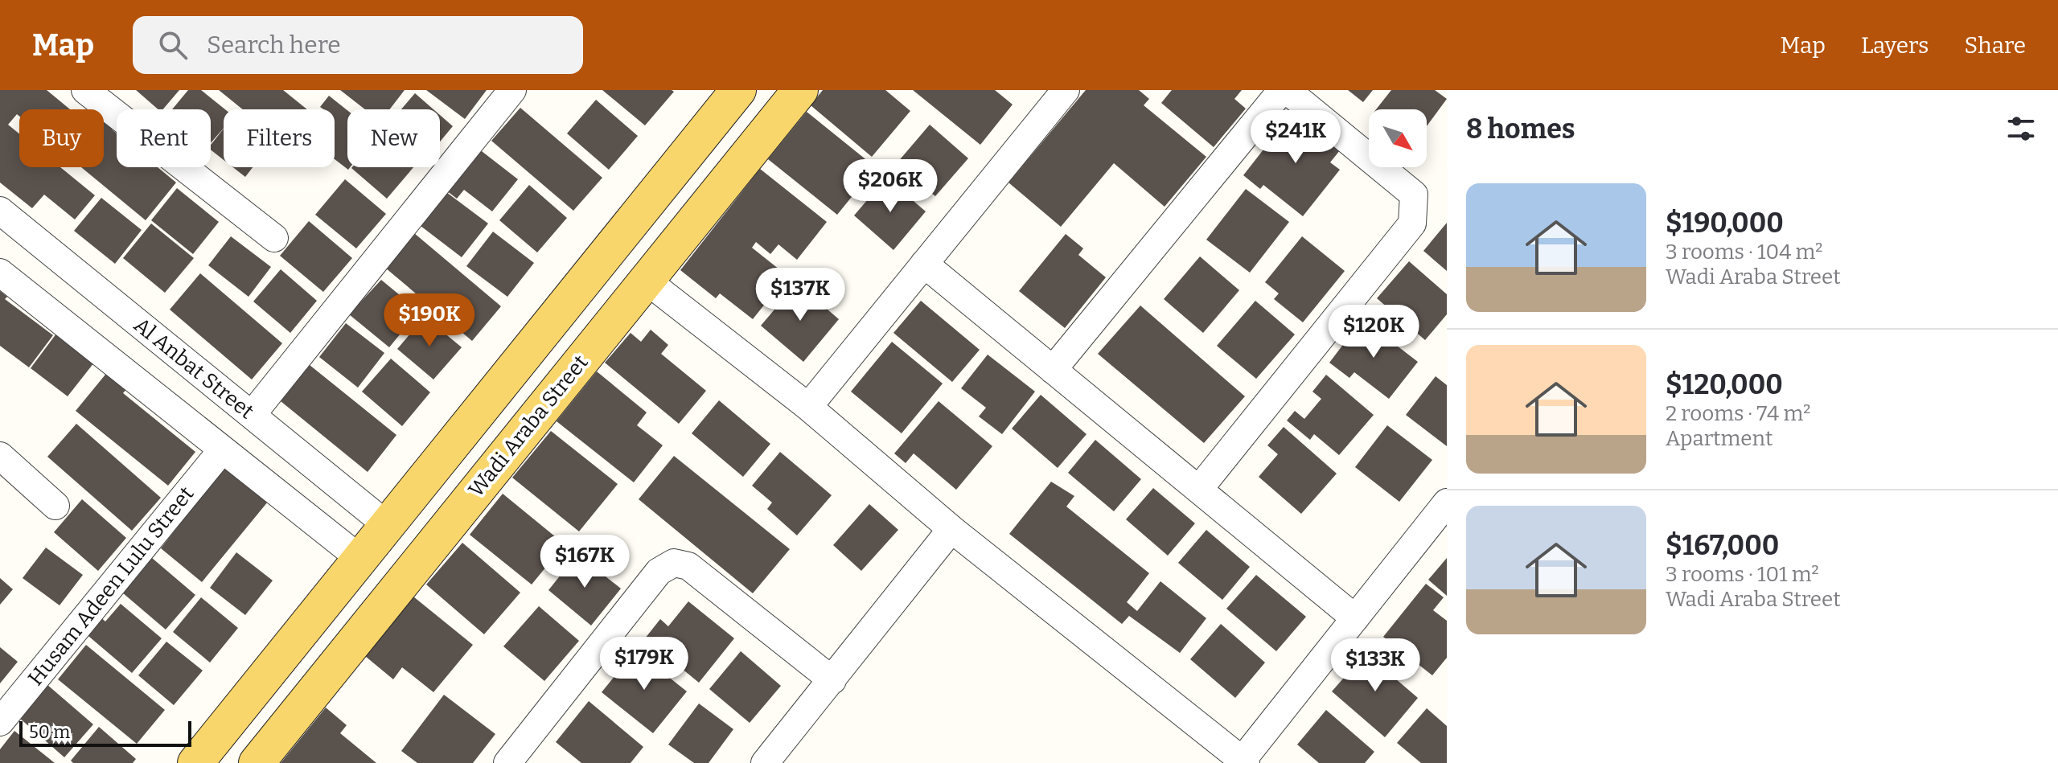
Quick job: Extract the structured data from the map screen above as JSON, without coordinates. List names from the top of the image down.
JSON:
{
  "streets": {
    "main road": ["Wadi Araba Street"],
    "street": ["Al Anbat Street", "Husam Adeen Lulu Street"]
  },
  "scale_bar": "50 m",
  "north": "bottom right",
  "page": {
    "header": "Map",
    "search": "Search here",
    "nav": ["Map", "Layers", "Share"],
    "heading": "8 homes",
    "chip": [
      "Buy",
      "Rent",
      "Filters",
      "New"
    ],
    "price": [
      "$241K",
      "$206K",
      "$137K",
      "$190K",
      "$120K",
      "$167K",
      "$179K",
      "$133K"
    ],
    "list": [
      {
        "name": "$190,000",
        "note": "3 rooms · 104 m² · Wadi Araba Street"
      },
      {
        "name": "$120,000",
        "note": "2 rooms · 74 m² · Apartment"
      },
      {
        "name": "$167,000",
        "note": "3 rooms · 101 m² · Wadi Araba Street"
      }
    ],
    "scale": "50 m"
  }
}
